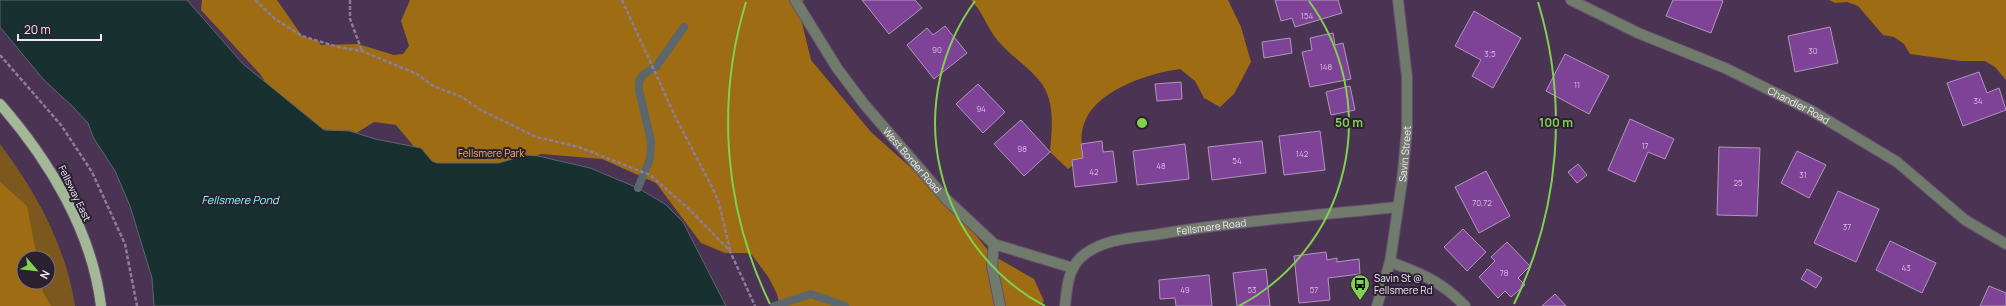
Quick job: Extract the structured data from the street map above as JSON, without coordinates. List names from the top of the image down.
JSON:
{
  "streets": {
    "main road": ["Fellsway East"],
    "street": [
      "Chandler Road",
      "Savin Street",
      "West Border Road",
      "Fellsmere Road"
    ]
  },
  "crossings": [
    ["Savin Street", "Fellsmere Road"],
    ["West Border Road", "Fellsmere Road"]
  ],
  "water": ["Fellsmere Pond"],
  "parks": ["Fellsmere Park"],
  "places": {
    "bus stop": ["Savin St @ Fellsmere Rd"]
  },
  "house_numbers": [
    "154",
    "90",
    "30",
    "3;5",
    "148",
    "11",
    "34",
    "94",
    "17",
    "98",
    "142",
    "54",
    "48",
    "42",
    "31",
    "25",
    "70,72",
    "37",
    "43",
    "78",
    "49",
    "53",
    "57"
  ],
  "scale_bar": "20 m",
  "north": "bottom right",
  "rings": ["50 m", "100 m"]
}
